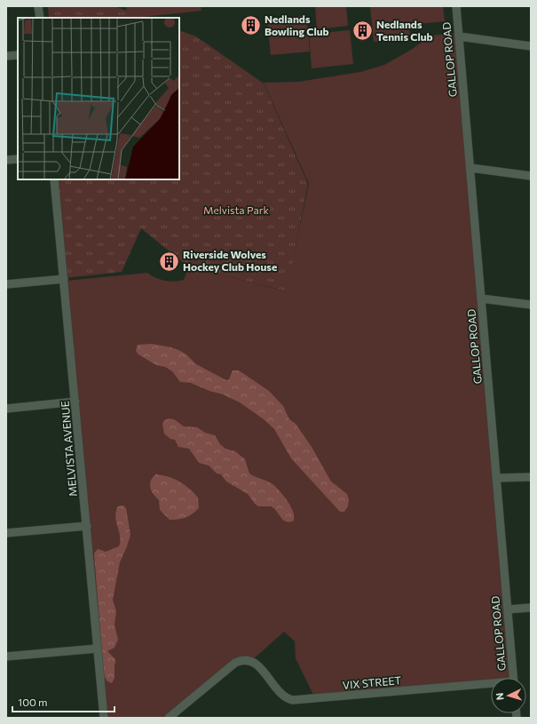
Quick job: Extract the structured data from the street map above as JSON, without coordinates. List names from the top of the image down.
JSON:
{
  "streets": {
    "street": ["GALLOP ROAD", "MELVISTA AVENUE", "VIX STREET"]
  },
  "parks": ["Melvista Park"],
  "places": {
    "building": ["Nedlands Bowling Club", "Nedlands Tennis Club", "Riverside Wolves Hockey Club House"]
  },
  "scale_bar": "100 m",
  "north": "left"
}
